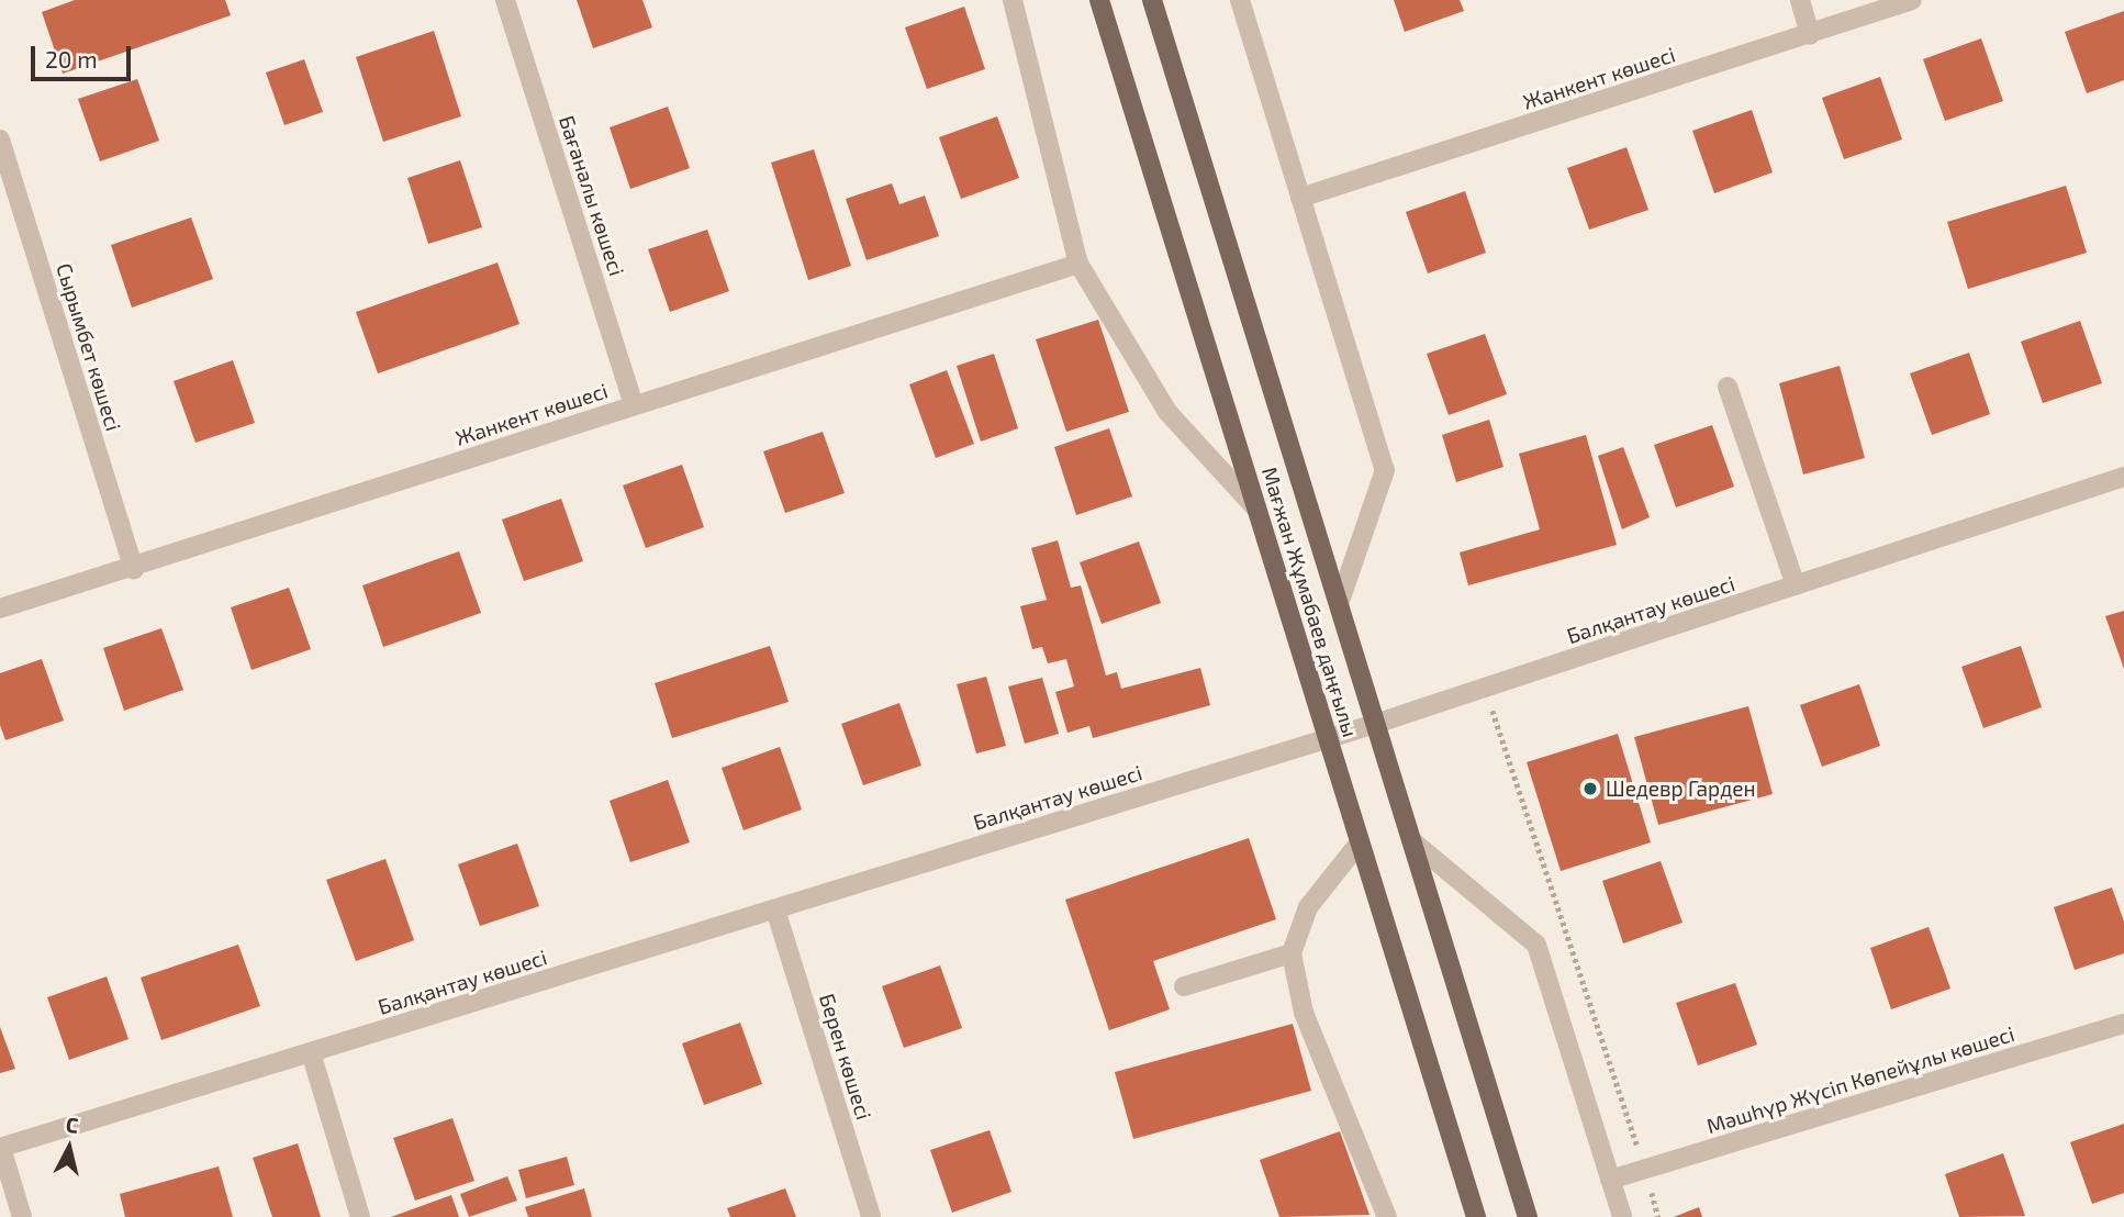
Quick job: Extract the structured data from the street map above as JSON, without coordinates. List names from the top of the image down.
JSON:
{
  "streets": {
    "main road": ["Мағжан Жұмабаев даңғылы"],
    "street": [
      "Жанкент көшесі",
      "Бағаналы көшесі",
      "Сырымбет көшесі",
      "Балқантау көшесі",
      "Берен көшесі",
      "Мәшһүр Жүсіп Көпейұлы көшесі"
    ]
  },
  "crossings": [
    ["Жанкент көшесі", "Бағаналы көшесі"],
    ["Жанкент көшесі", "Сырымбет көшесі"],
    ["Мағжан Жұмабаев даңғылы", "Балқантау көшесі"],
    ["Балқантау көшесі", "Берен көшесі"]
  ],
  "places": ["Шедевр Гарден"],
  "scale_bar": "20 m",
  "north": "top"
}
